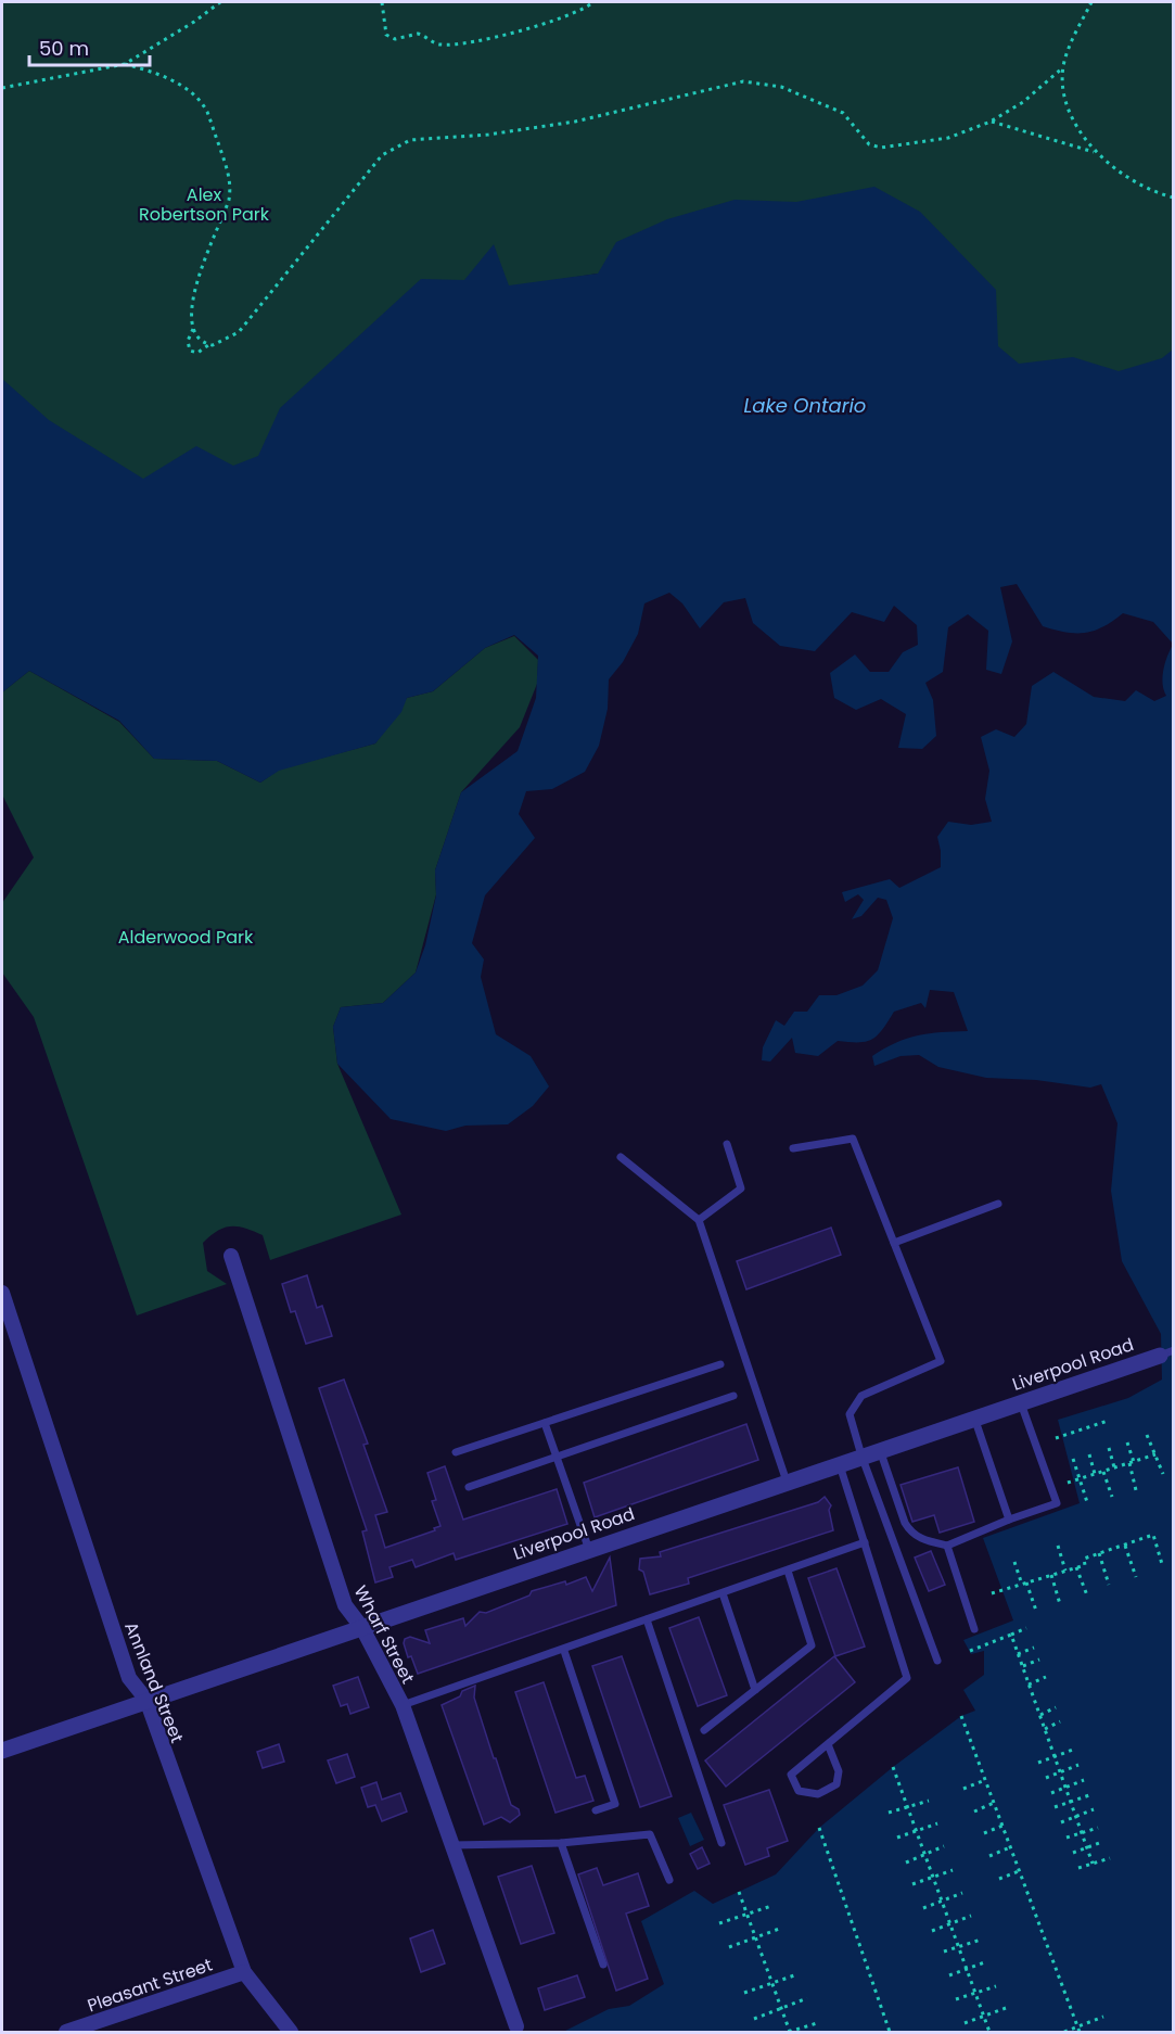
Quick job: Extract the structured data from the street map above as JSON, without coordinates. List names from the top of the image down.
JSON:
{
  "streets": {
    "street": [
      "Liverpool Road",
      "Wharf Street",
      "Annland Street",
      "Pleasant Street"
    ]
  },
  "crossings": [
    ["Liverpool Road", "Wharf Street"],
    ["Liverpool Road", "Annland Street"],
    ["Annland Street", "Pleasant Street"]
  ],
  "water": ["Lake Ontario"],
  "parks": ["Alex Robertson Park", "Alderwood Park"],
  "scale_bar": "50 m"
}
